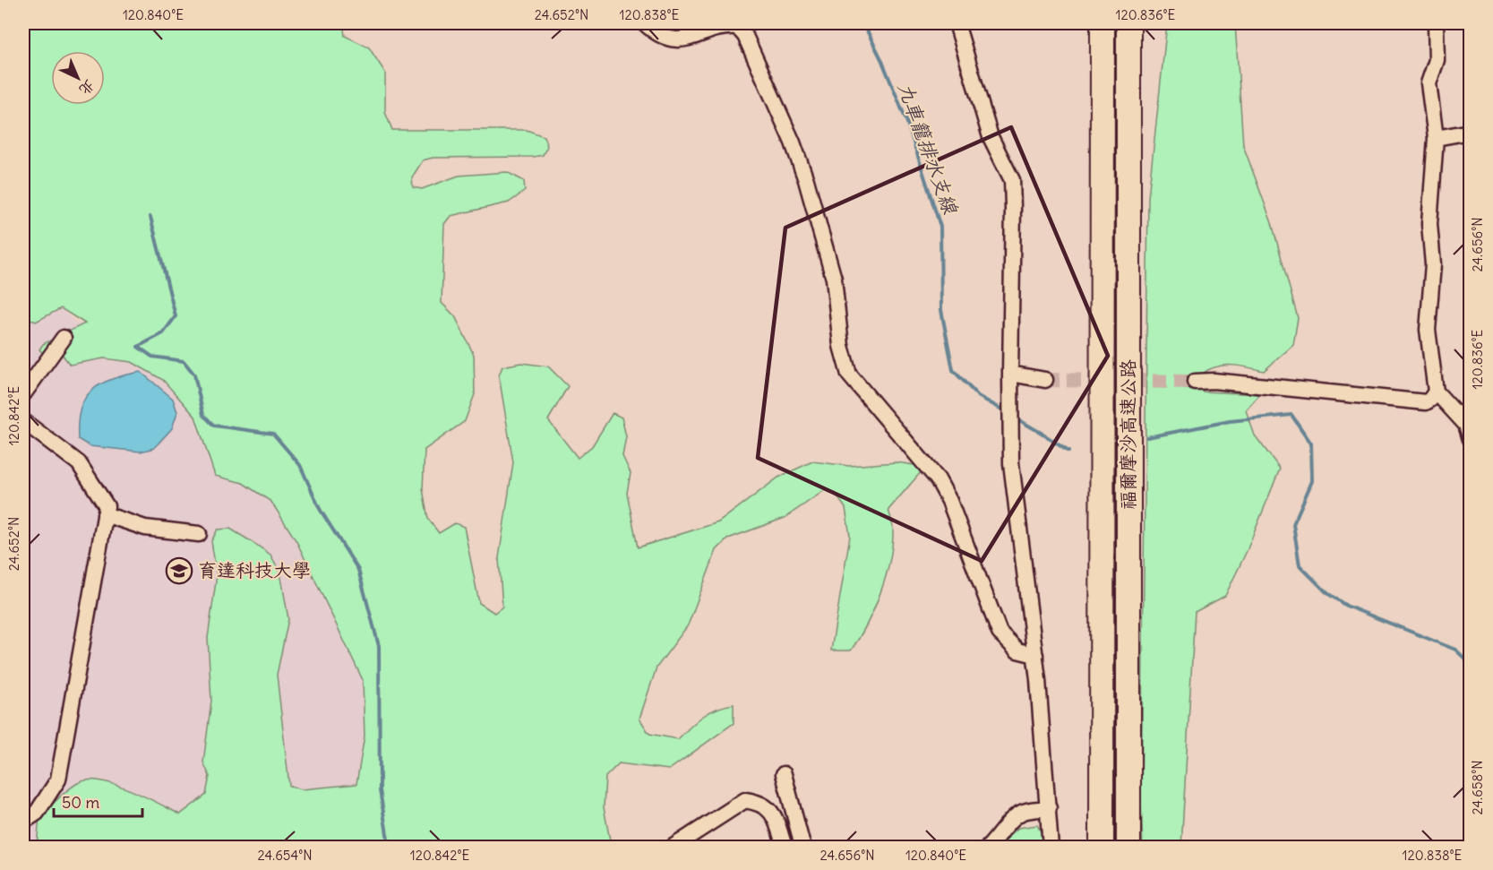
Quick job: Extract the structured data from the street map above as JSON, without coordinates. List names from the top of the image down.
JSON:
{
  "streets": {
    "highway": ["福爾摩沙高速公路"]
  },
  "water": ["九車籠排水支線"],
  "places": {
    "school or university": ["育達科技大學"]
  },
  "scale_bar": "50 m",
  "north": "bottom right",
  "coordinates": [
    "120.840°E",
    "24.652°N",
    "120.838°E",
    "120.836°E",
    "24.656°N",
    "120.842°E",
    "24.658°N",
    "24.654°N"
  ]
}
